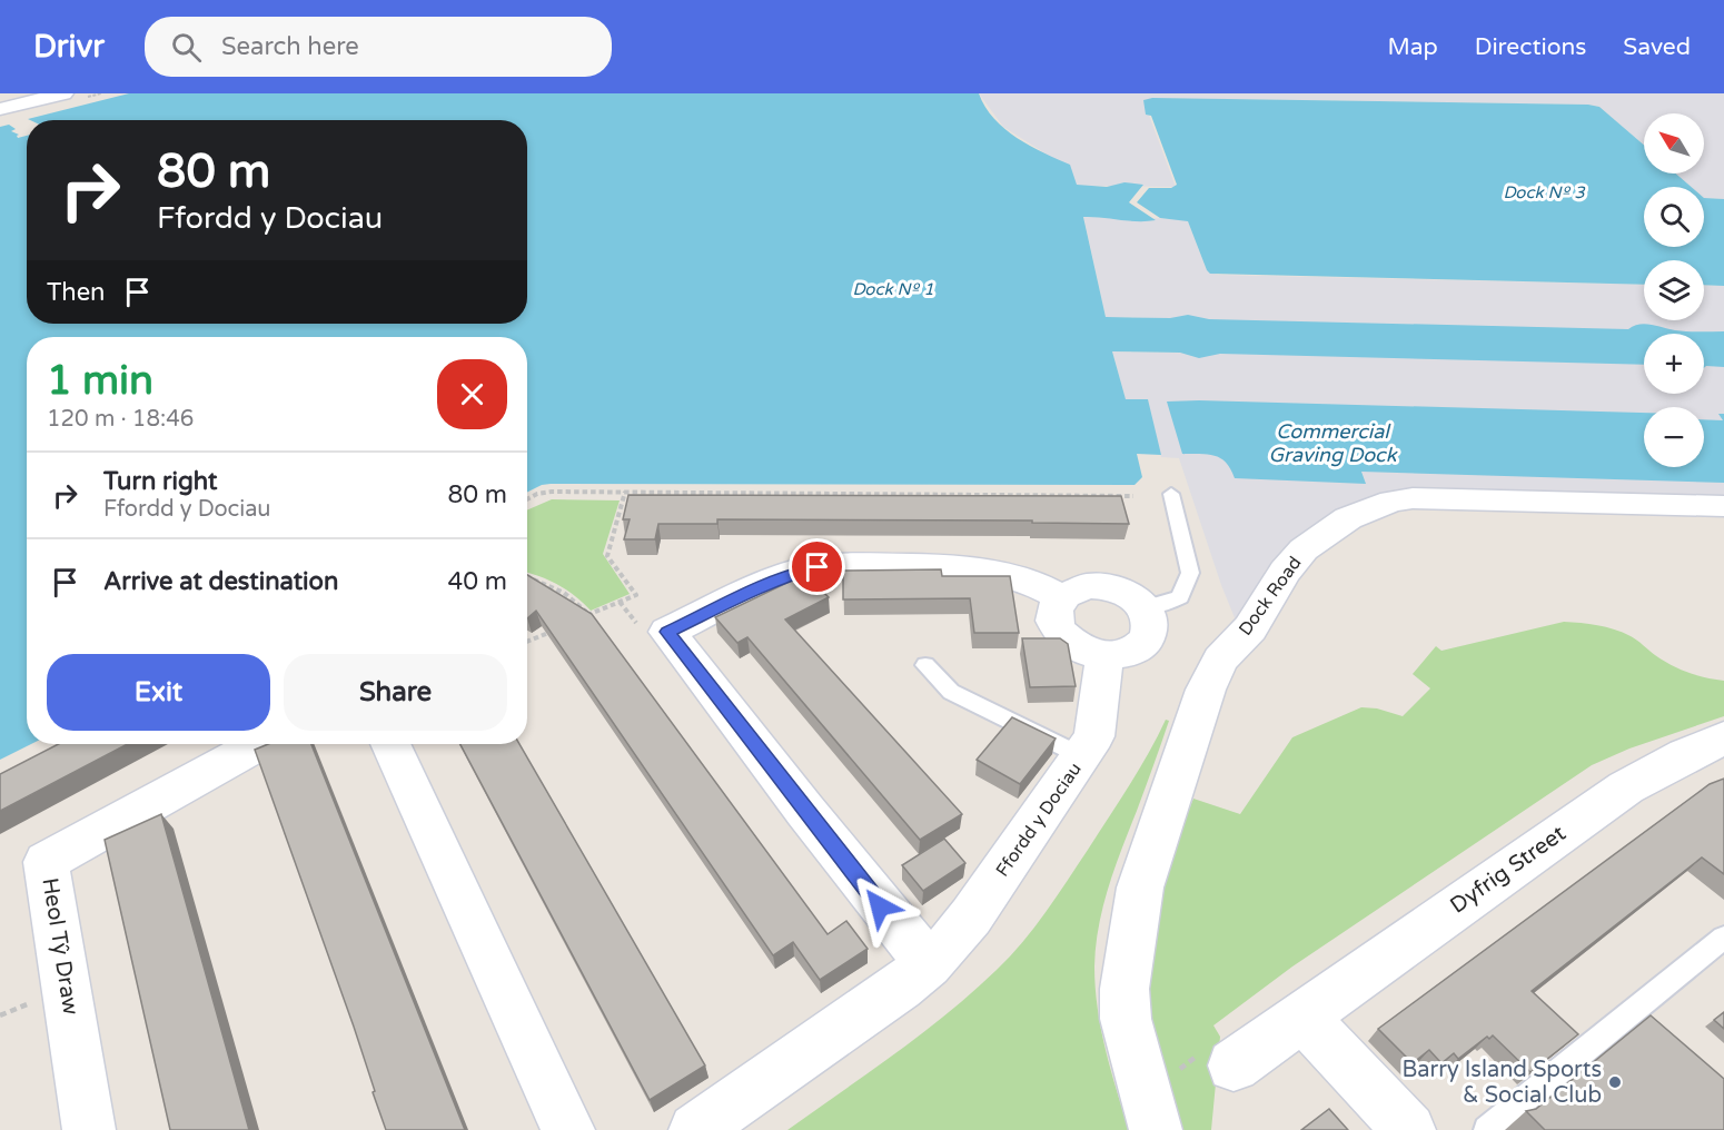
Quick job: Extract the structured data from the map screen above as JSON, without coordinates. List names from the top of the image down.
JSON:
{
  "streets": {
    "street": [
      "Dock Road",
      "Ffordd y Dociau",
      "Dyfrig Street",
      "Heol Tŷ Draw"
    ]
  },
  "water": ["Dock Nº 3", "Dock Nº 1", "Commercial Graving Dock"],
  "places": ["Barry Island Sports & Social Club"],
  "north": "top left",
  "page": {
    "header": "Drivr",
    "search": "Search here",
    "nav": ["Map", "Directions", "Saved"],
    "map_buttons": ["+", "−"],
    "turn": ["80 m", "Ffordd y Dociau"],
    "then": "Then",
    "heading": ["1 min", "120 m · 18:46"],
    "list": [
      {
        "name": "Turn right",
        "note": "Ffordd y Dociau",
        "value": "80 m"
      },
      {
        "name": "Arrive at destination",
        "value": "40 m"
      }
    ],
    "buttons": ["Exit", "Share"]
  }
}
